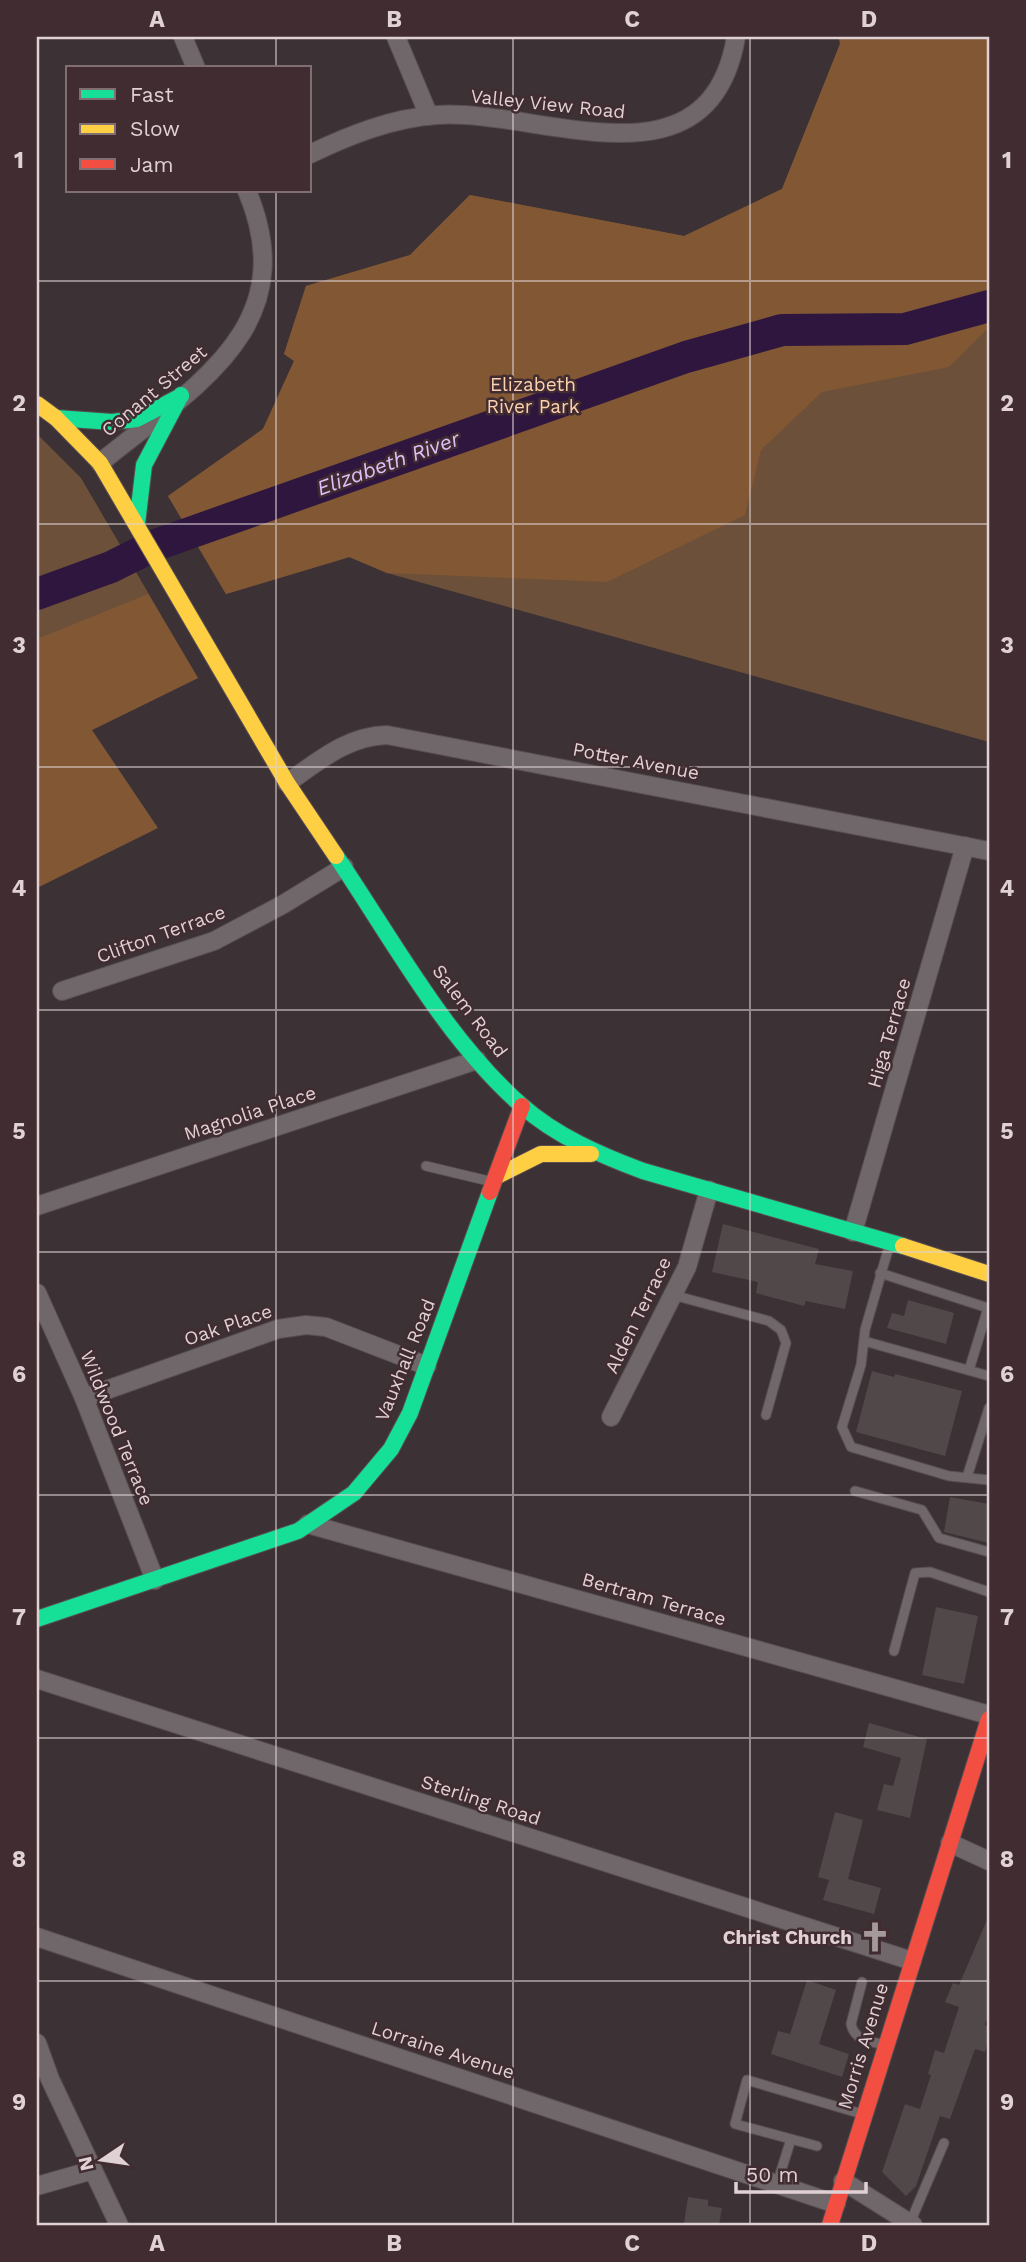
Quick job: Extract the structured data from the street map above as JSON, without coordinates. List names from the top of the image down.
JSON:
{
  "streets": {
    "street": [
      "Valley View Road",
      "Conant Street",
      "Potter Avenue",
      "Clifton Terrace",
      "Salem Road",
      "Higa Terrace",
      "Magnolia Place",
      "Alden Terrace",
      "Oak Place",
      "Vauxhall Road",
      "Wildwood Terrace",
      "Bertram Terrace",
      "Sterling Road",
      "Morris Avenue",
      "Lorraine Avenue"
    ]
  },
  "crossings": [
    ["Conant Street", "Salem Road"],
    ["Potter Avenue", "Salem Road"],
    ["Potter Avenue", "Higa Terrace"],
    ["Clifton Terrace", "Salem Road"],
    ["Salem Road", "Higa Terrace"],
    ["Salem Road", "Magnolia Place"],
    ["Salem Road", "Alden Terrace"],
    ["Salem Road", "Vauxhall Road"],
    ["Oak Place", "Vauxhall Road"],
    ["Oak Place", "Wildwood Terrace"],
    ["Vauxhall Road", "Wildwood Terrace"],
    ["Vauxhall Road", "Bertram Terrace"],
    ["Bertram Terrace", "Morris Avenue"],
    ["Sterling Road", "Morris Avenue"],
    ["Morris Avenue", "Lorraine Avenue"]
  ],
  "water": ["Elizabeth River"],
  "parks": ["Elizabeth River Park"],
  "places": {
    "church": ["Christ Church"]
  },
  "legend": ["Fast", "Slow", "Jam"],
  "scale_bar": "50 m",
  "north": "left",
  "grid": {
    "columns": [
      "A",
      "B",
      "C",
      "D"
    ],
    "rows": [
      "1",
      "2",
      "3",
      "4",
      "5",
      "6",
      "7",
      "8",
      "9"
    ]
  }
}
